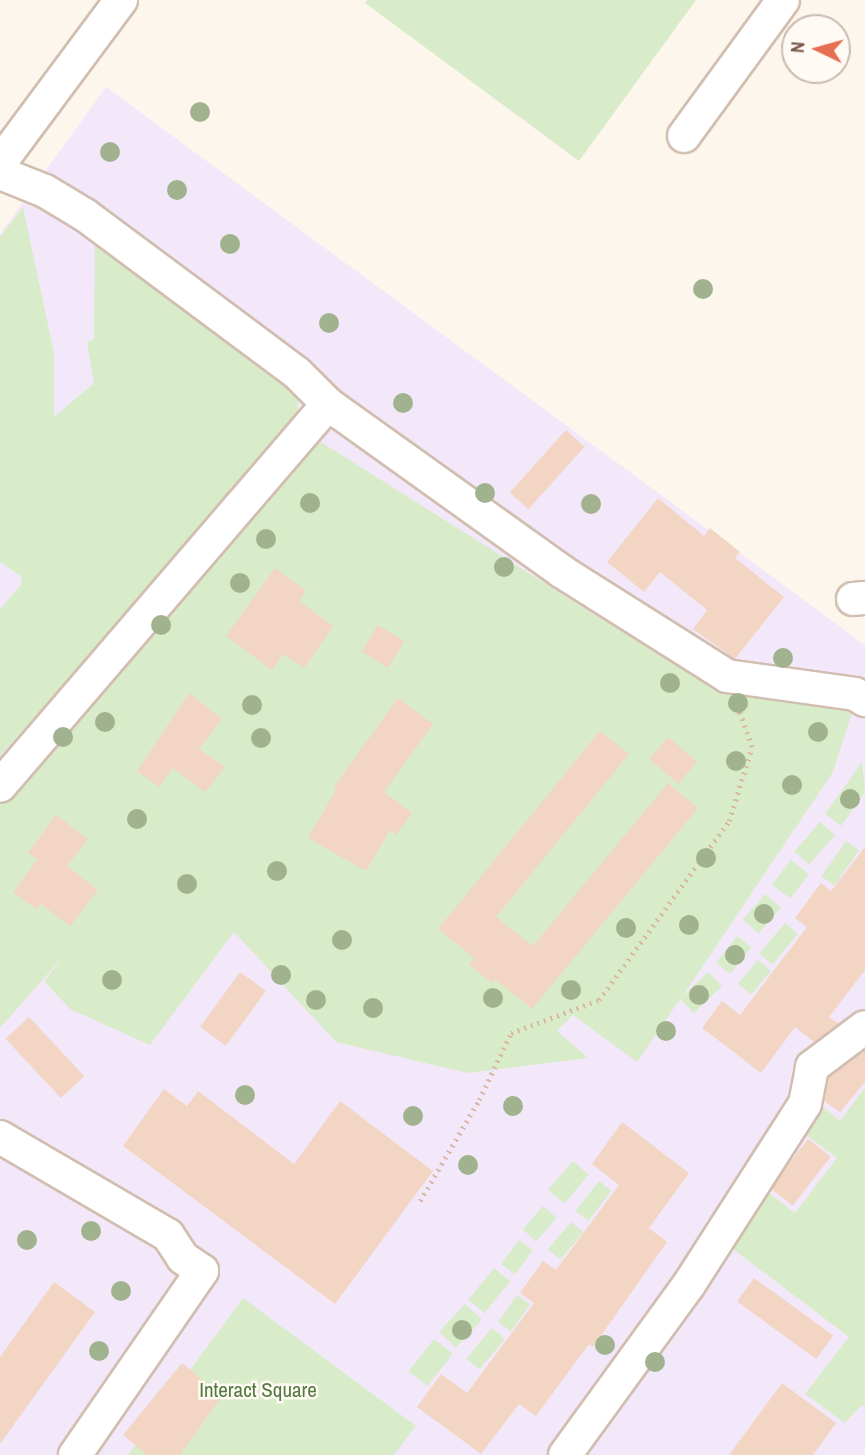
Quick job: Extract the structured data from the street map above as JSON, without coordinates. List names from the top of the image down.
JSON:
{
  "parks": ["Interact Square"],
  "north": "left"
}
